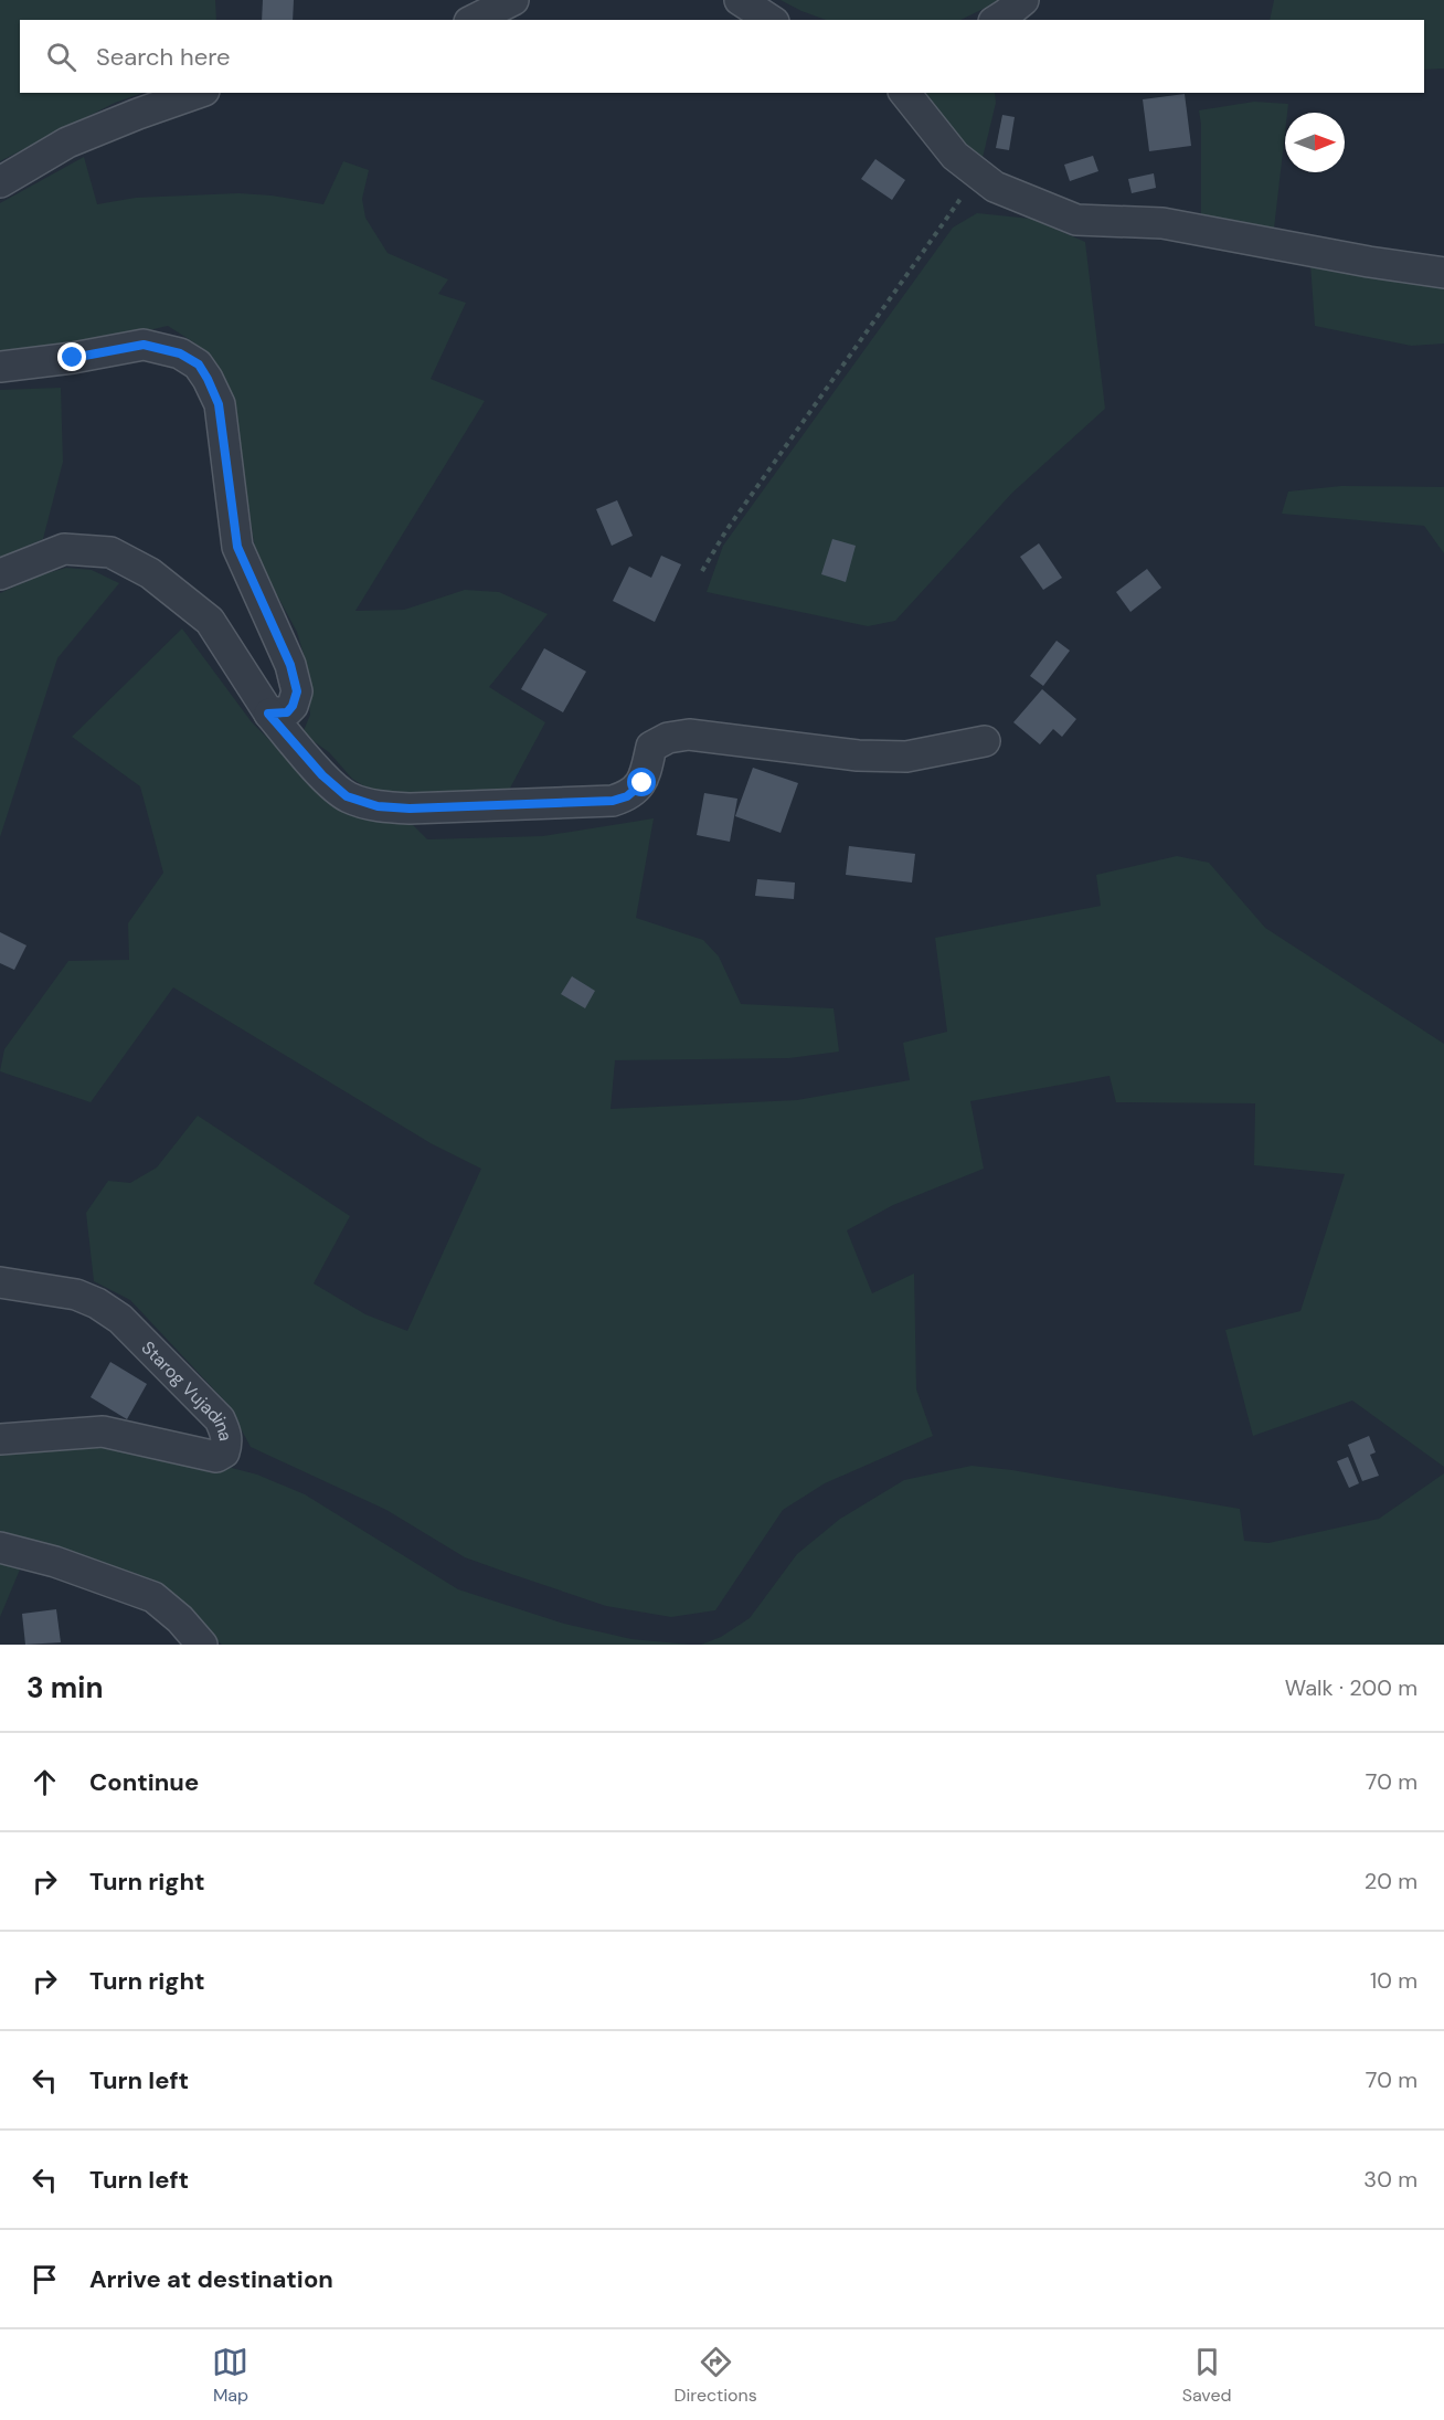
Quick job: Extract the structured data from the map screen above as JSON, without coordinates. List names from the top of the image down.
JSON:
{
  "streets": {
    "street": ["Starog Vujadina"]
  },
  "north": "right",
  "page": {
    "search": "Search here",
    "heading": ["3 min", "Walk · 200 m"],
    "list": [
      ["Continue", "70 m"],
      ["Turn right", "20 m"],
      ["Turn right", "10 m"],
      ["Turn left", "70 m"],
      ["Turn left", "30 m"],
      "Arrive at destination"
    ],
    "nav": ["Map", "Directions", "Saved"]
  }
}
